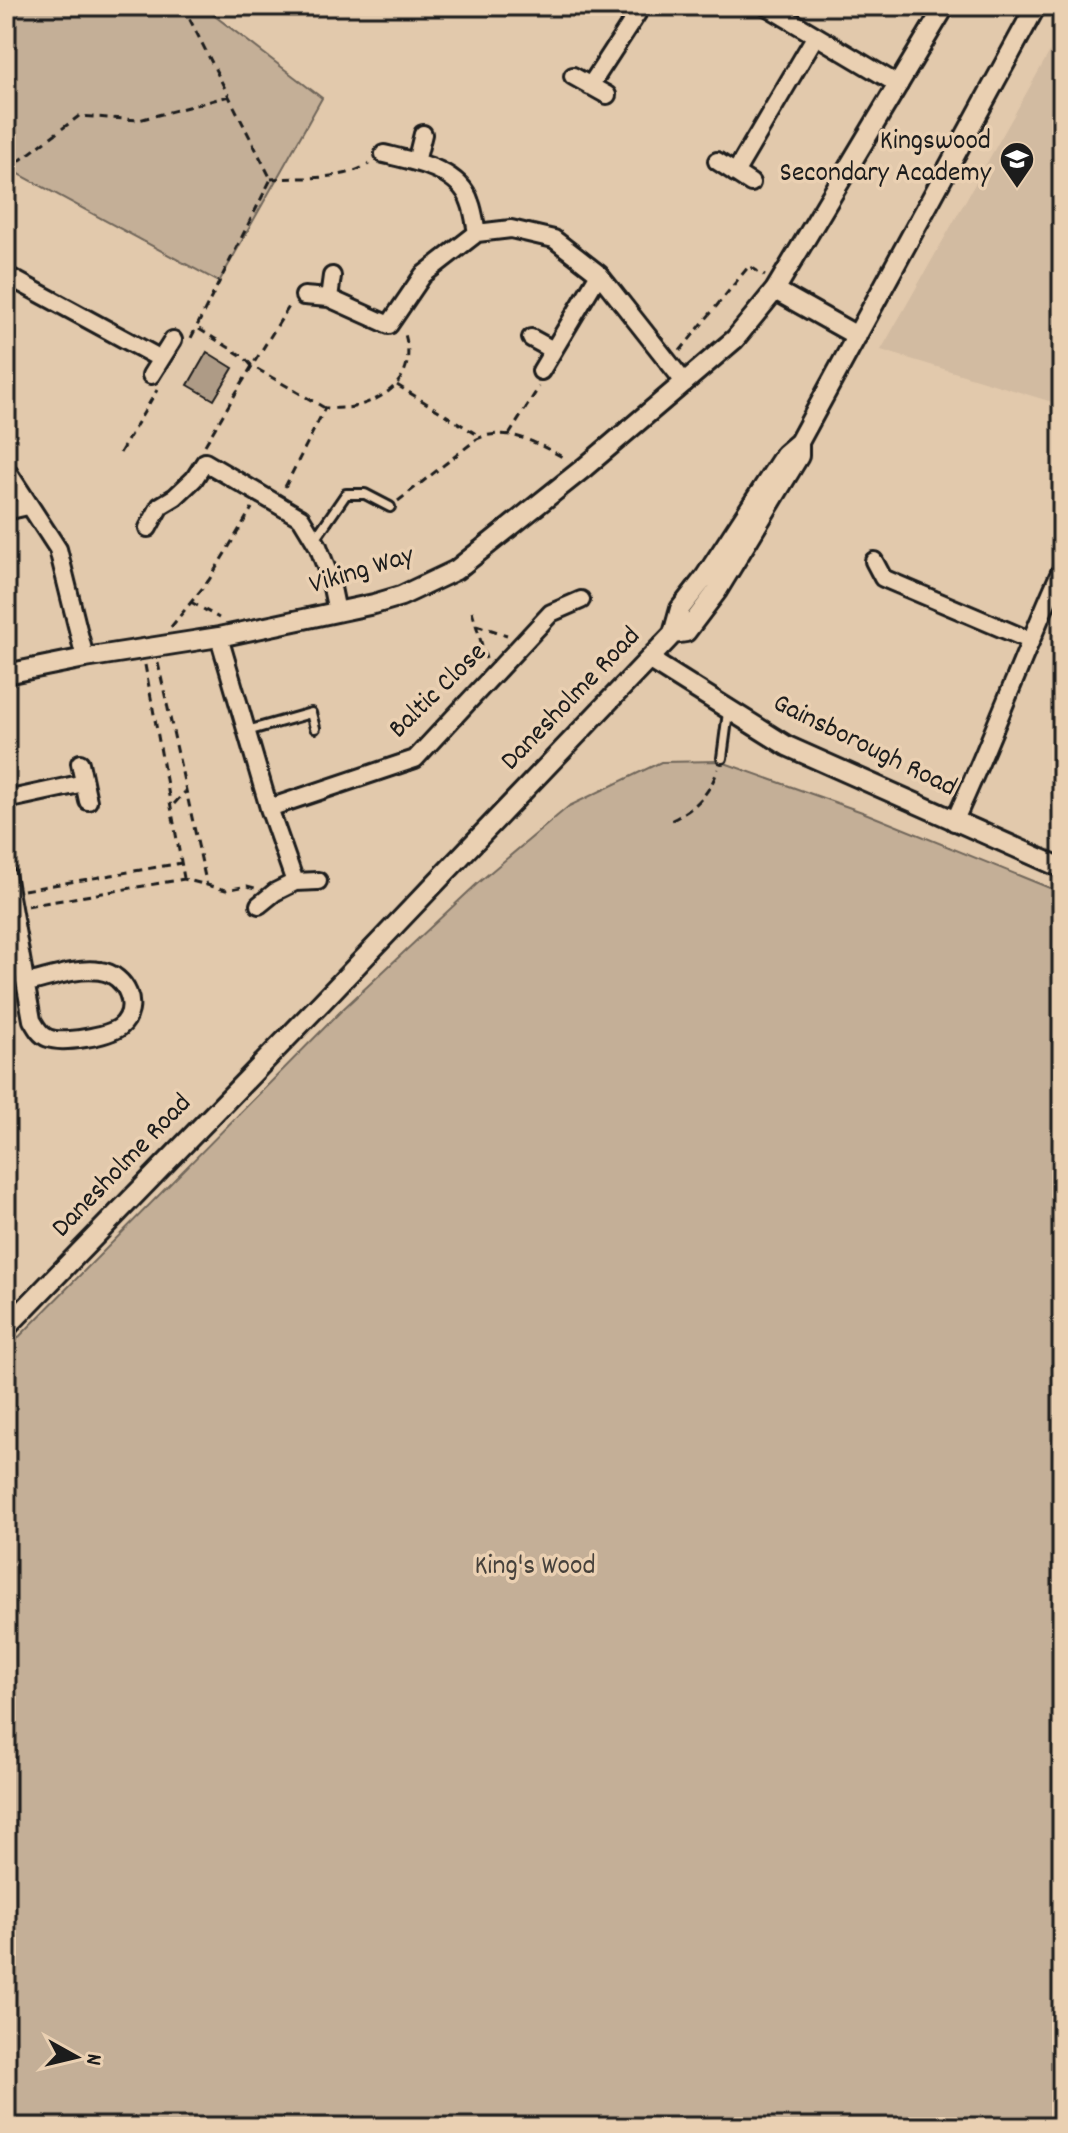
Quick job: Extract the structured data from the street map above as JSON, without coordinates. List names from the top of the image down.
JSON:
{
  "streets": {
    "street": [
      "Viking Way",
      "Baltic Close",
      "Danesholme Road",
      "Gainsborough Road"
    ]
  },
  "crossings": [
    ["Danesholme Road", "Gainsborough Road"]
  ],
  "parks": ["King's Wood"],
  "places": {
    "school or university": ["Kingswood Secondary Academy"]
  },
  "north": "right"
}
